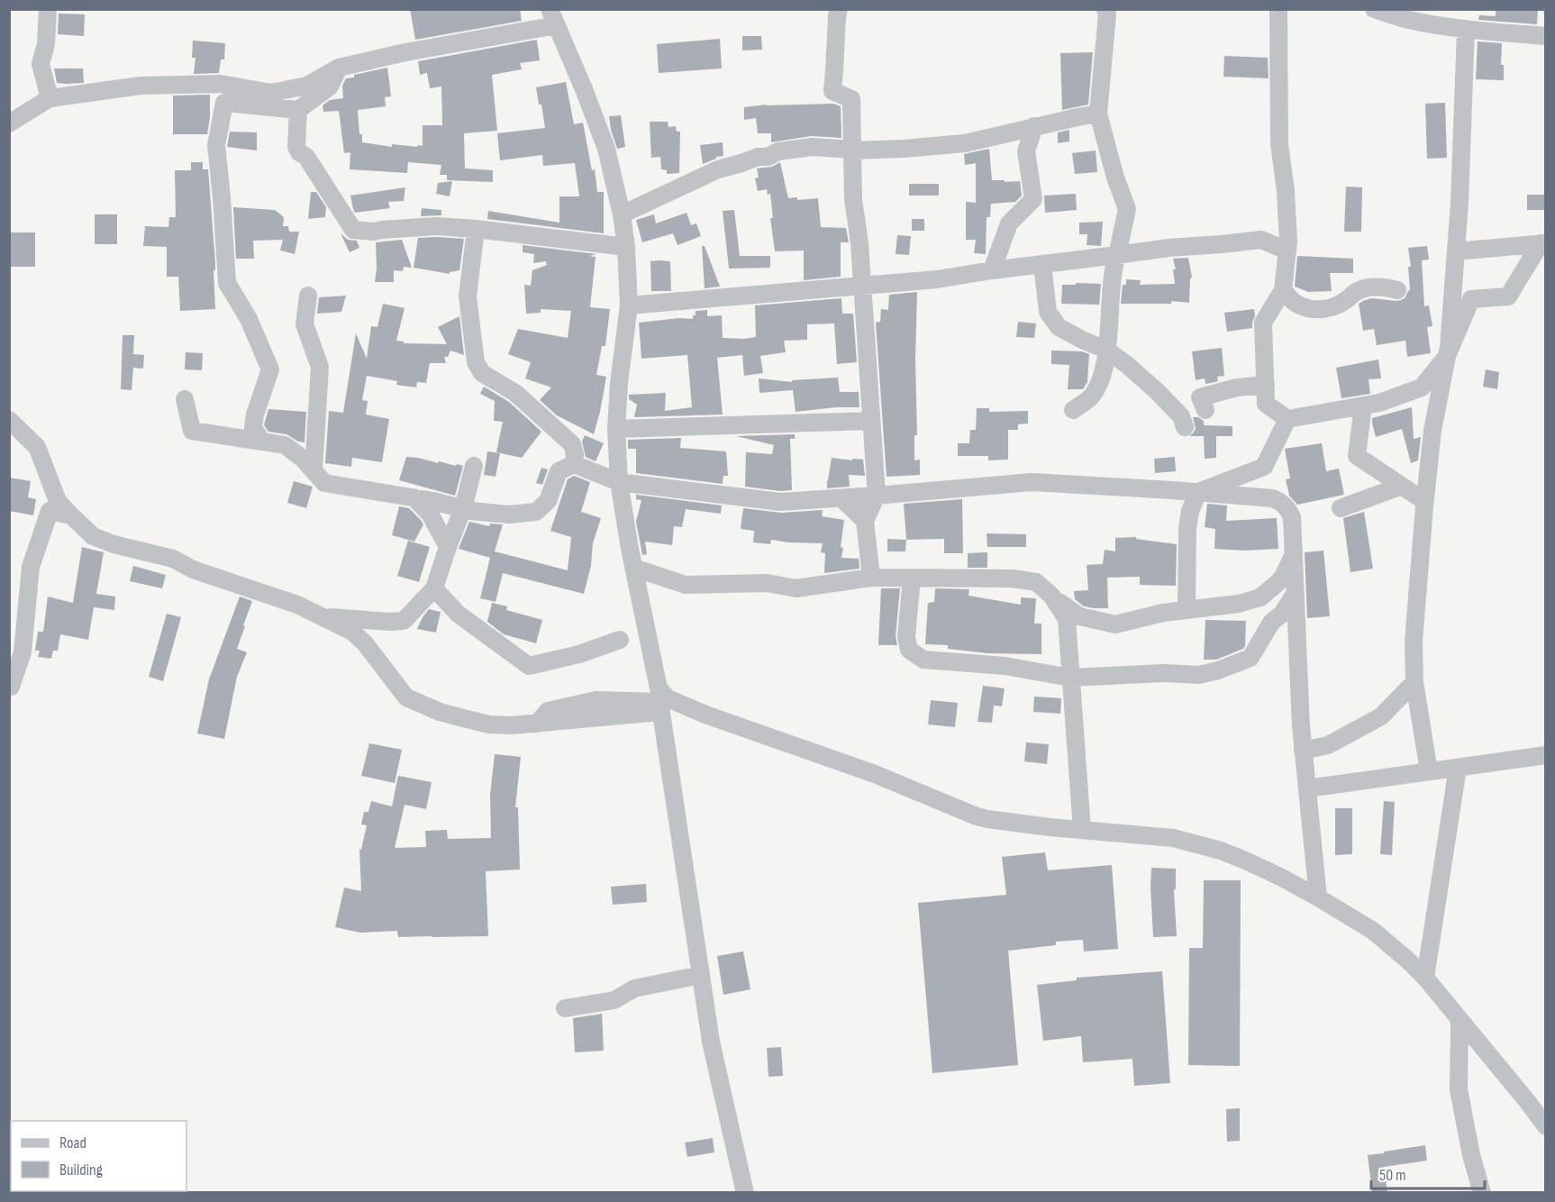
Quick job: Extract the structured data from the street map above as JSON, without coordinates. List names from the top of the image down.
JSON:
{
  "legend": ["Road", "Building"],
  "scale_bar": "50 m"
}
